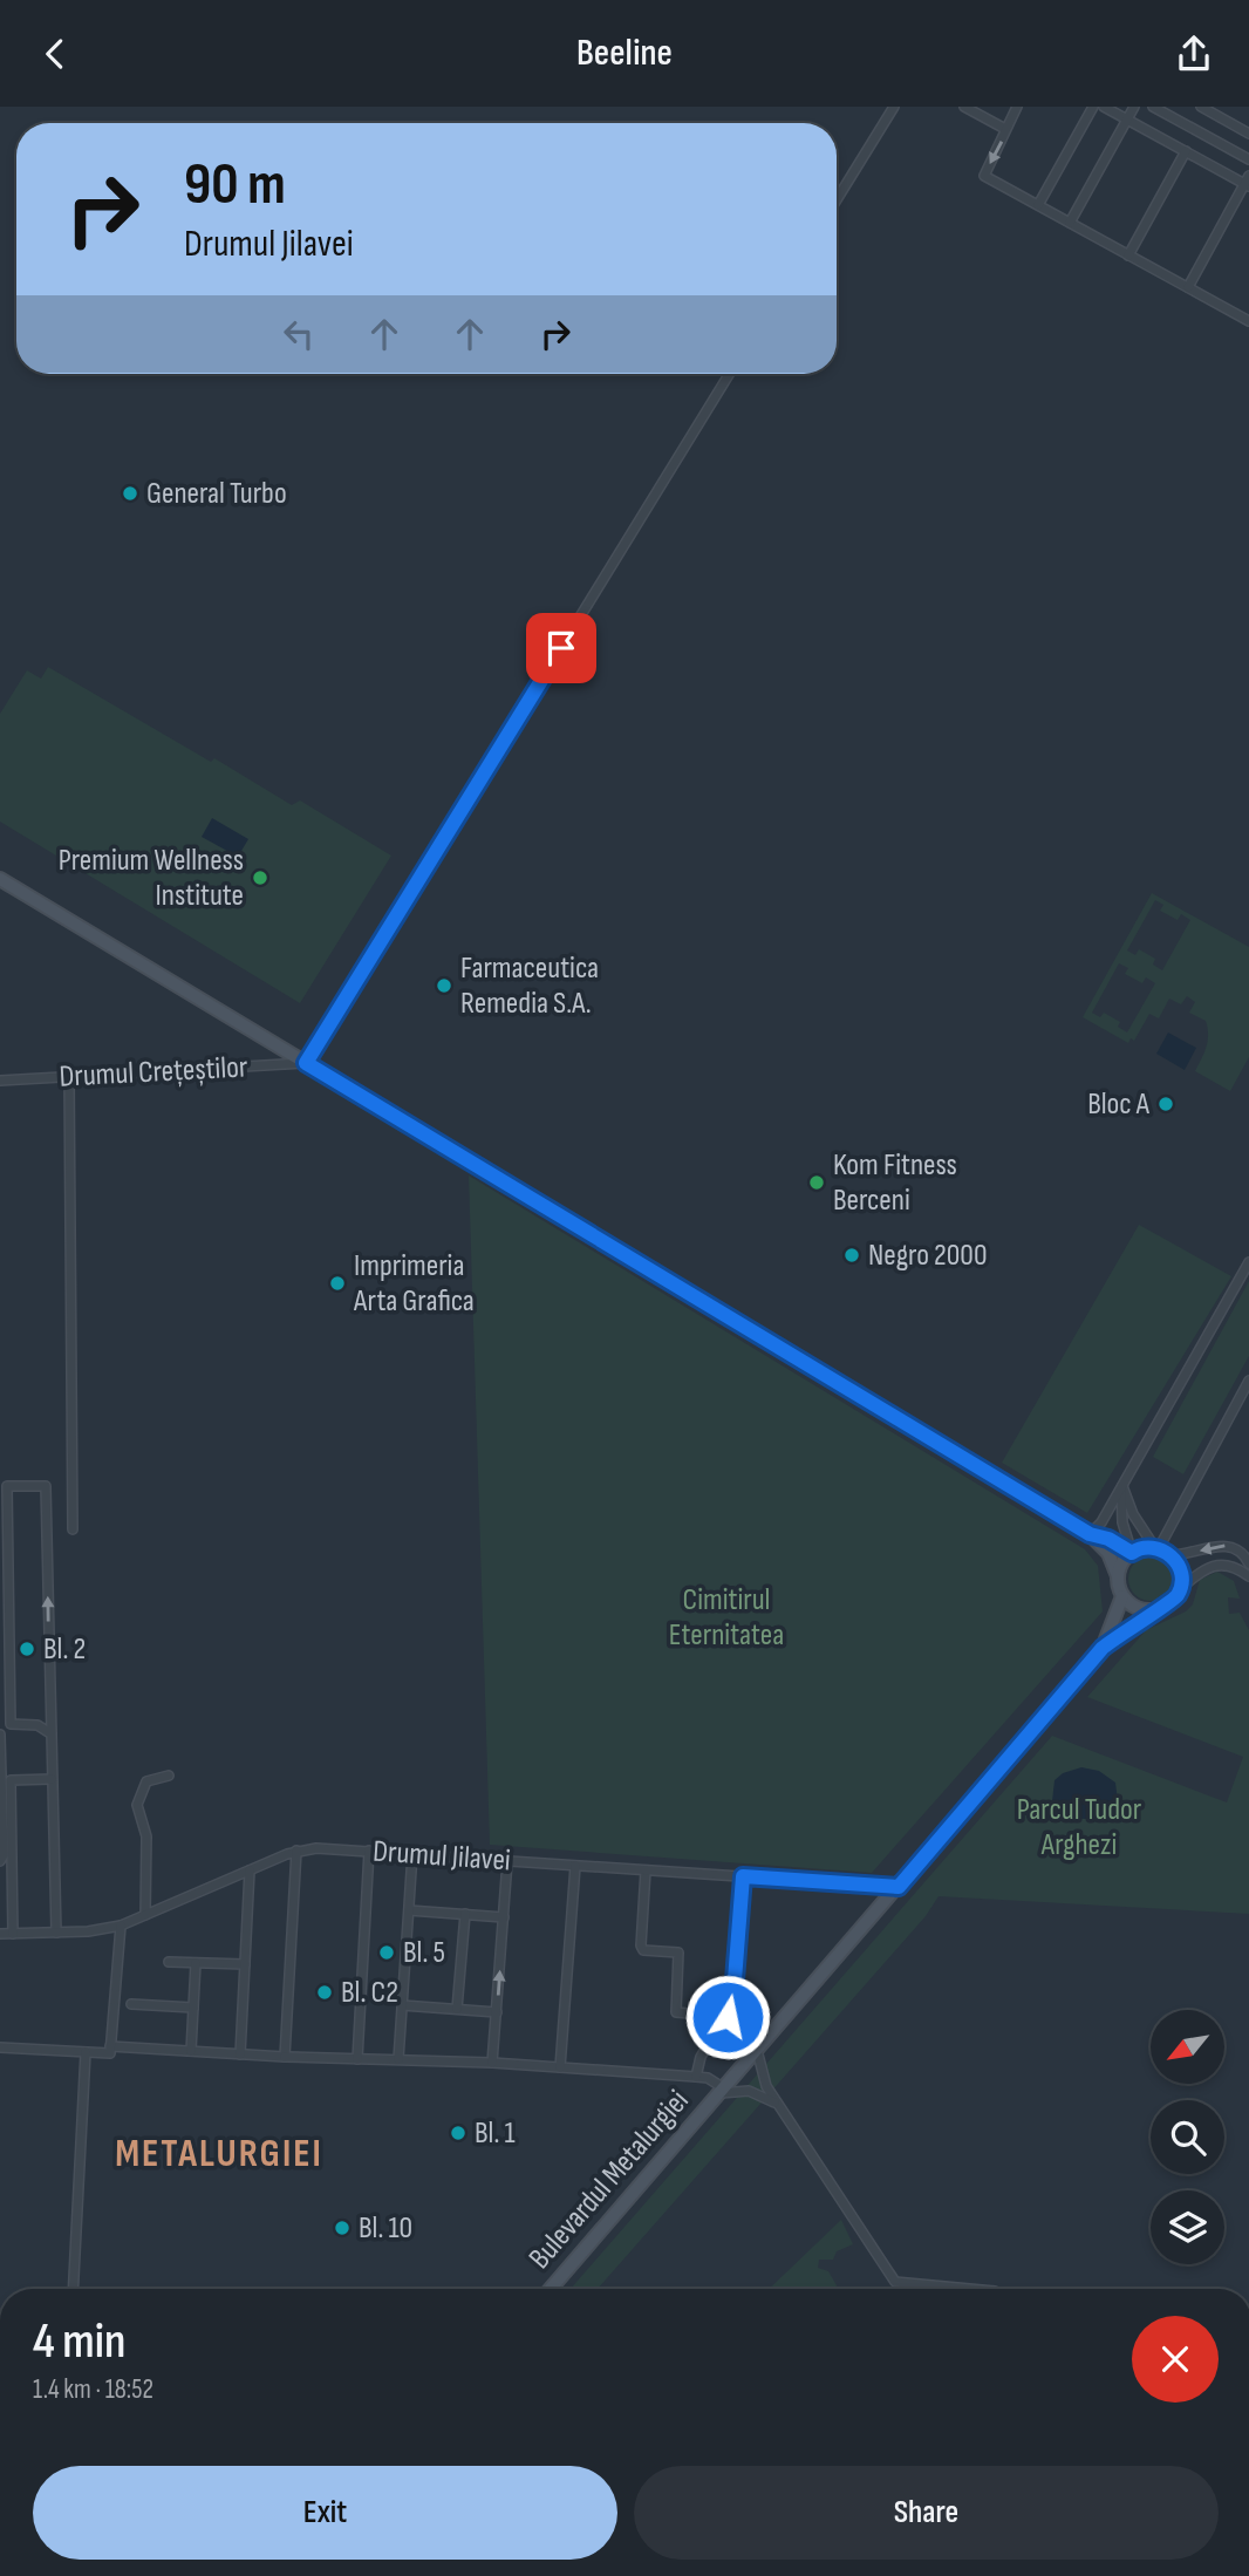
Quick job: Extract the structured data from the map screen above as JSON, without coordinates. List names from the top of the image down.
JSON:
{
  "streets": {
    "main road": ["Bulevardul Metalurgiei"],
    "street": ["Drumul Crețeștilor", "Drumul Jilavei"]
  },
  "crossings": [
    ["Drumul Jilavei", "Bulevardul Metalurgiei"]
  ],
  "districts": ["METALURGIEI"],
  "parks": ["Cimitirul Eternitatea", "Parcul Tudor Arghezi"],
  "places": [
    "General Turbo",
    "Premium Wellness Institute",
    "Farmaceutica Remedia S.A.",
    "Bloc A",
    "Kom Fitness Berceni",
    "Negro 2000",
    "Imprimeria Arta Grafica",
    "Bl. 2",
    "Bl. 5",
    "Bl. C2",
    "Bl. 1",
    "Bl. 10"
  ],
  "north": "bottom left",
  "page": {
    "header": "Beeline",
    "turn": ["90 m", "Drumul Jilavei"],
    "heading": ["4 min", "1.4 km · 18:52"],
    "buttons": ["Exit", "Share"]
  }
}
